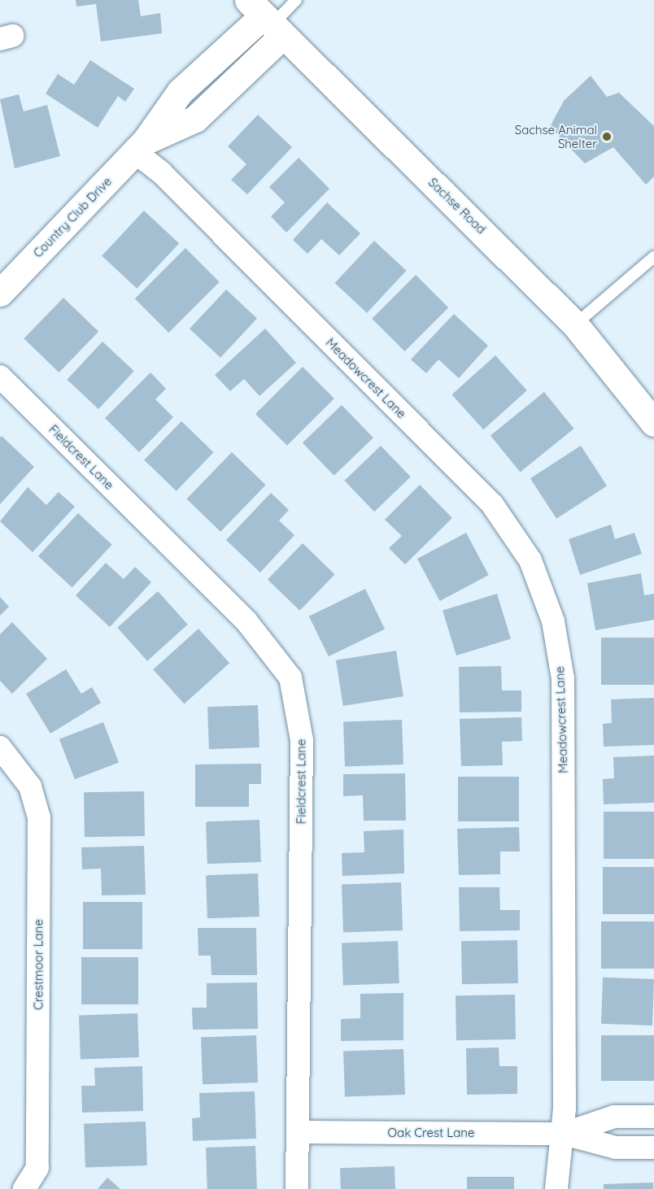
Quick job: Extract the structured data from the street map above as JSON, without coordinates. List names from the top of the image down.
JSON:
{
  "streets": {
    "main road": ["Sachse Road", "Country Club Drive"],
    "street": [
      "Meadowcrest Lane",
      "Fieldcrest Lane",
      "Crestmoor Lane",
      "Oak Crest Lane"
    ]
  },
  "crossings": [
    ["Sachse Road", "Country Club Drive"],
    ["Country Club Drive", "Meadowcrest Lane"],
    ["Meadowcrest Lane", "Oak Crest Lane"],
    ["Fieldcrest Lane", "Oak Crest Lane"]
  ],
  "places": ["Sachse Animal Shelter"]
}
